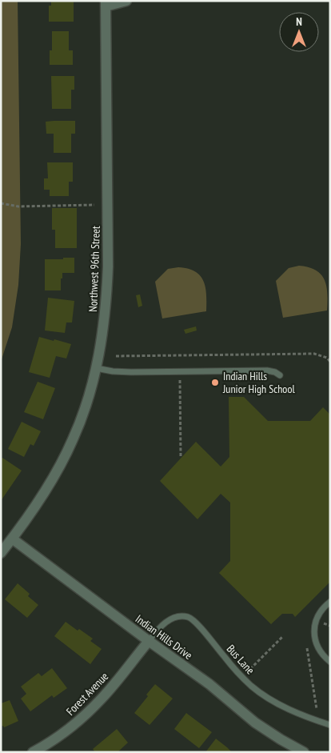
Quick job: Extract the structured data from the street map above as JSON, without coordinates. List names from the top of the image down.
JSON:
{
  "streets": {
    "street": ["Northwest 96th Street", "Indian Hills Drive", "Forest Avenue"],
    "lane": ["Bus Lane"]
  },
  "crossings": [
    ["Northwest 96th Street", "Indian Hills Drive"],
    ["Indian Hills Drive", "Bus Lane"],
    ["Indian Hills Drive", "Forest Avenue"],
    ["Bus Lane", "Forest Avenue"]
  ],
  "places": ["Indian Hills Junior High School"],
  "north": "top"
}
